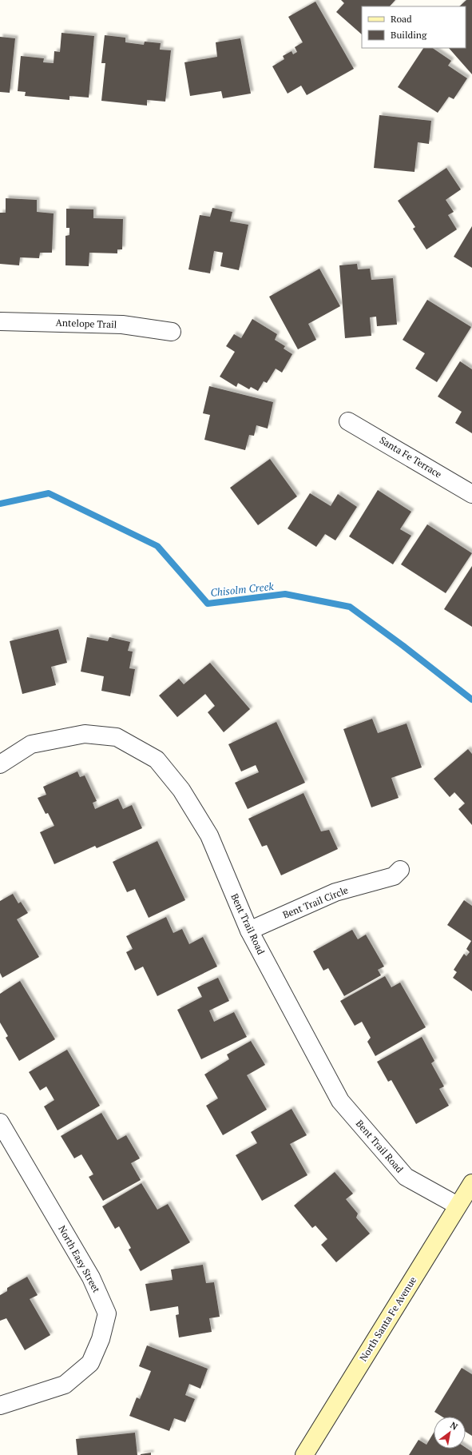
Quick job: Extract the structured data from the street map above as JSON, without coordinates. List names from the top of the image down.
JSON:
{
  "streets": {
    "main road": ["North Santa Fe Avenue"],
    "street": [
      "Antelope Trail",
      "Santa Fe Terrace",
      "Bent Trail Circle",
      "Bent Trail Road",
      "North Easy Street"
    ]
  },
  "crossings": [
    ["Bent Trail Circle", "Bent Trail Road"],
    ["Bent Trail Road", "North Santa Fe Avenue"]
  ],
  "water": ["Chisolm Creek"],
  "legend": ["Road", "Building"],
  "north": "top right"
}
